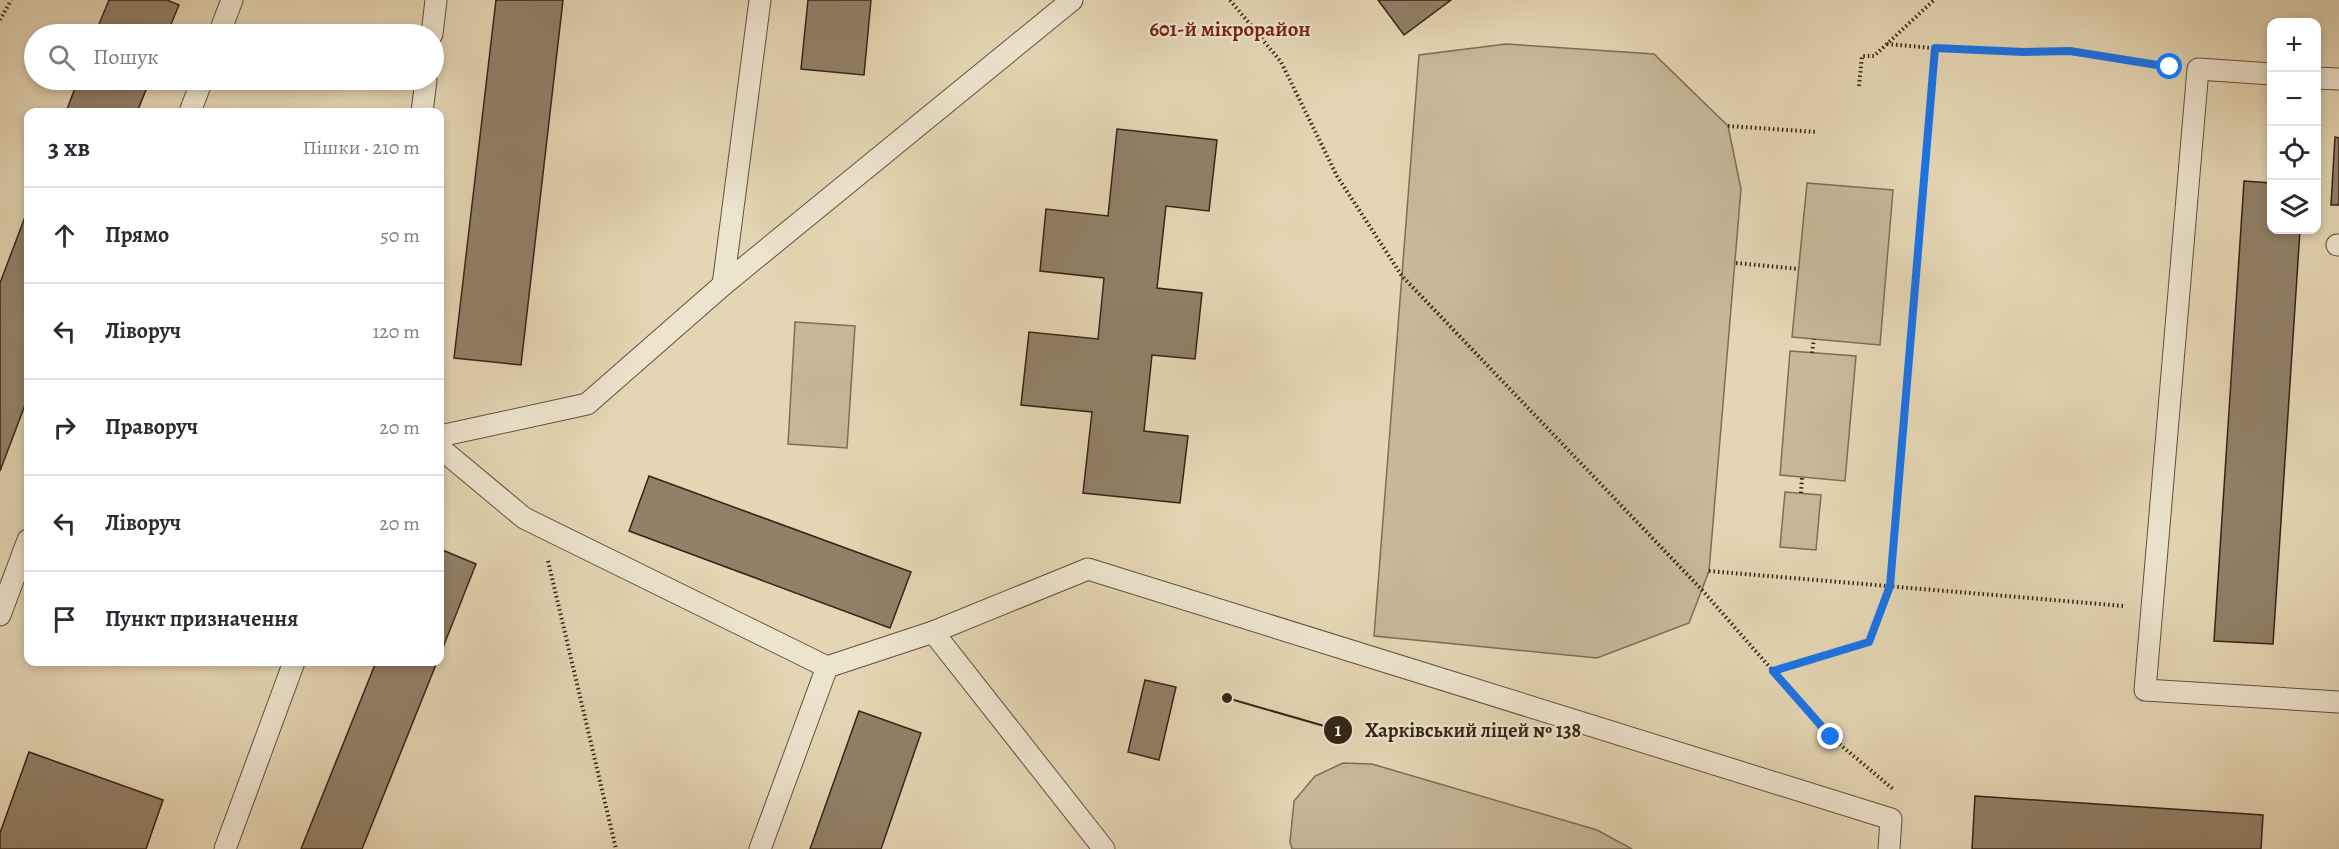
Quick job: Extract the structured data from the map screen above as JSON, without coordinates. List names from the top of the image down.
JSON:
{
  "districts": ["601-й мікрорайон"],
  "places": ["Харківський ліцей № 138"],
  "page": {
    "map_buttons": ["+", "−"],
    "search": "Пошук",
    "heading": ["3 хв", "Пішки · 210 m"],
    "list": [
      ["Прямо", "50 m"],
      ["Ліворуч", "120 m"],
      ["Праворуч", "20 m"],
      ["Ліворуч", "20 m"],
      "Пункт призначення"
    ]
  }
}
